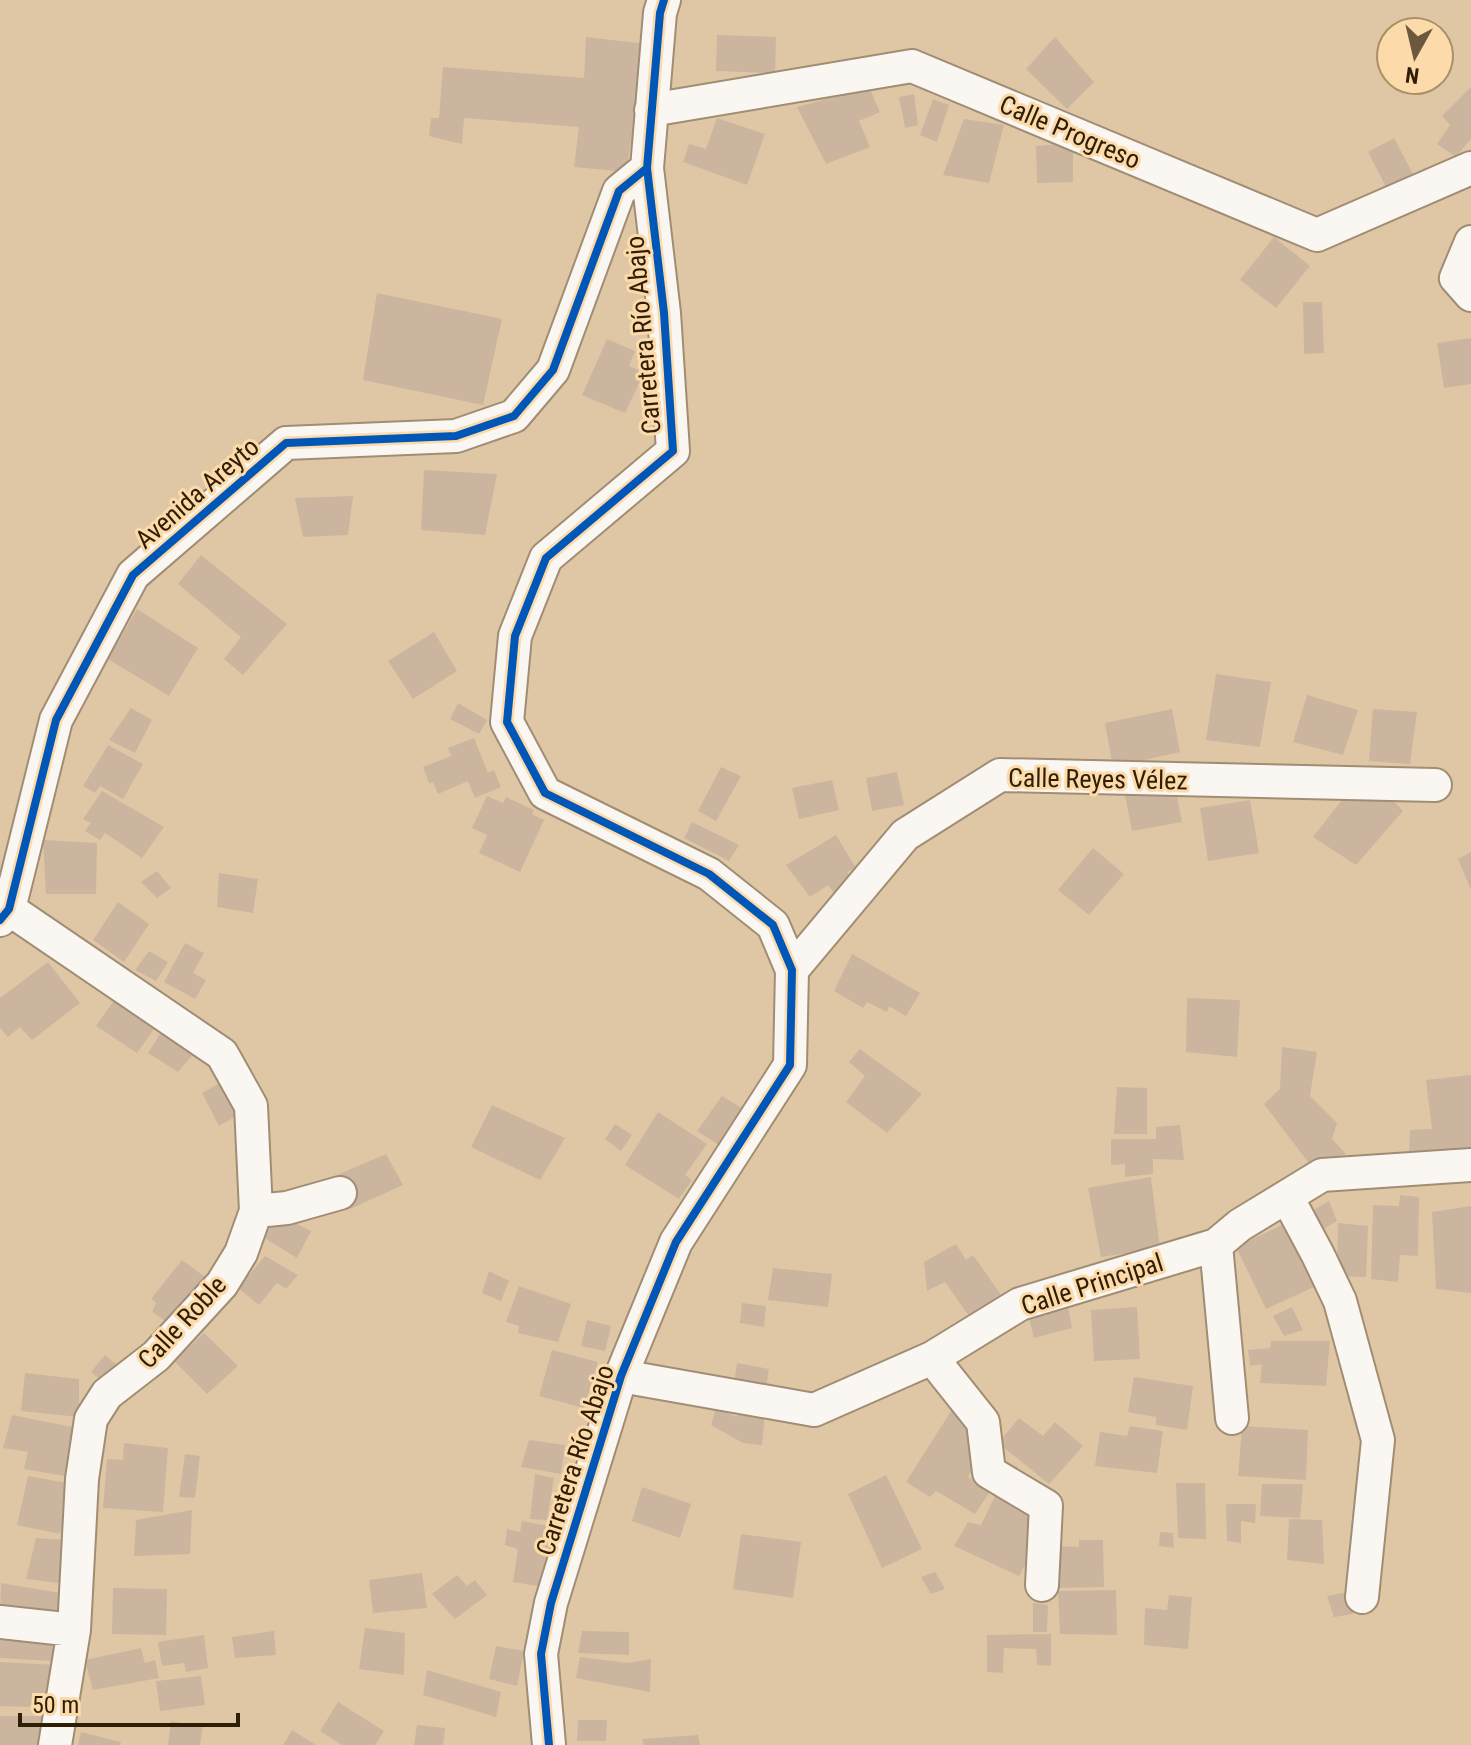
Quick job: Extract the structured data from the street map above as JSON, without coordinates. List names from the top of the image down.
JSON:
{
  "streets": {
    "street": [
      "Calle Progreso",
      "Carretera Río Abajo",
      "Avenida Areyto",
      "Calle Reyes Vélez",
      "Calle Principal",
      "Calle Roble"
    ]
  },
  "crossings": [
    ["Calle Progreso", "Carretera Río Abajo"],
    ["Carretera Río Abajo", "Avenida Areyto"],
    ["Carretera Río Abajo", "Calle Reyes Vélez"],
    ["Carretera Río Abajo", "Calle Principal"],
    ["Avenida Areyto", "Calle Roble"]
  ],
  "scale_bar": "50 m",
  "north": "bottom"
}
